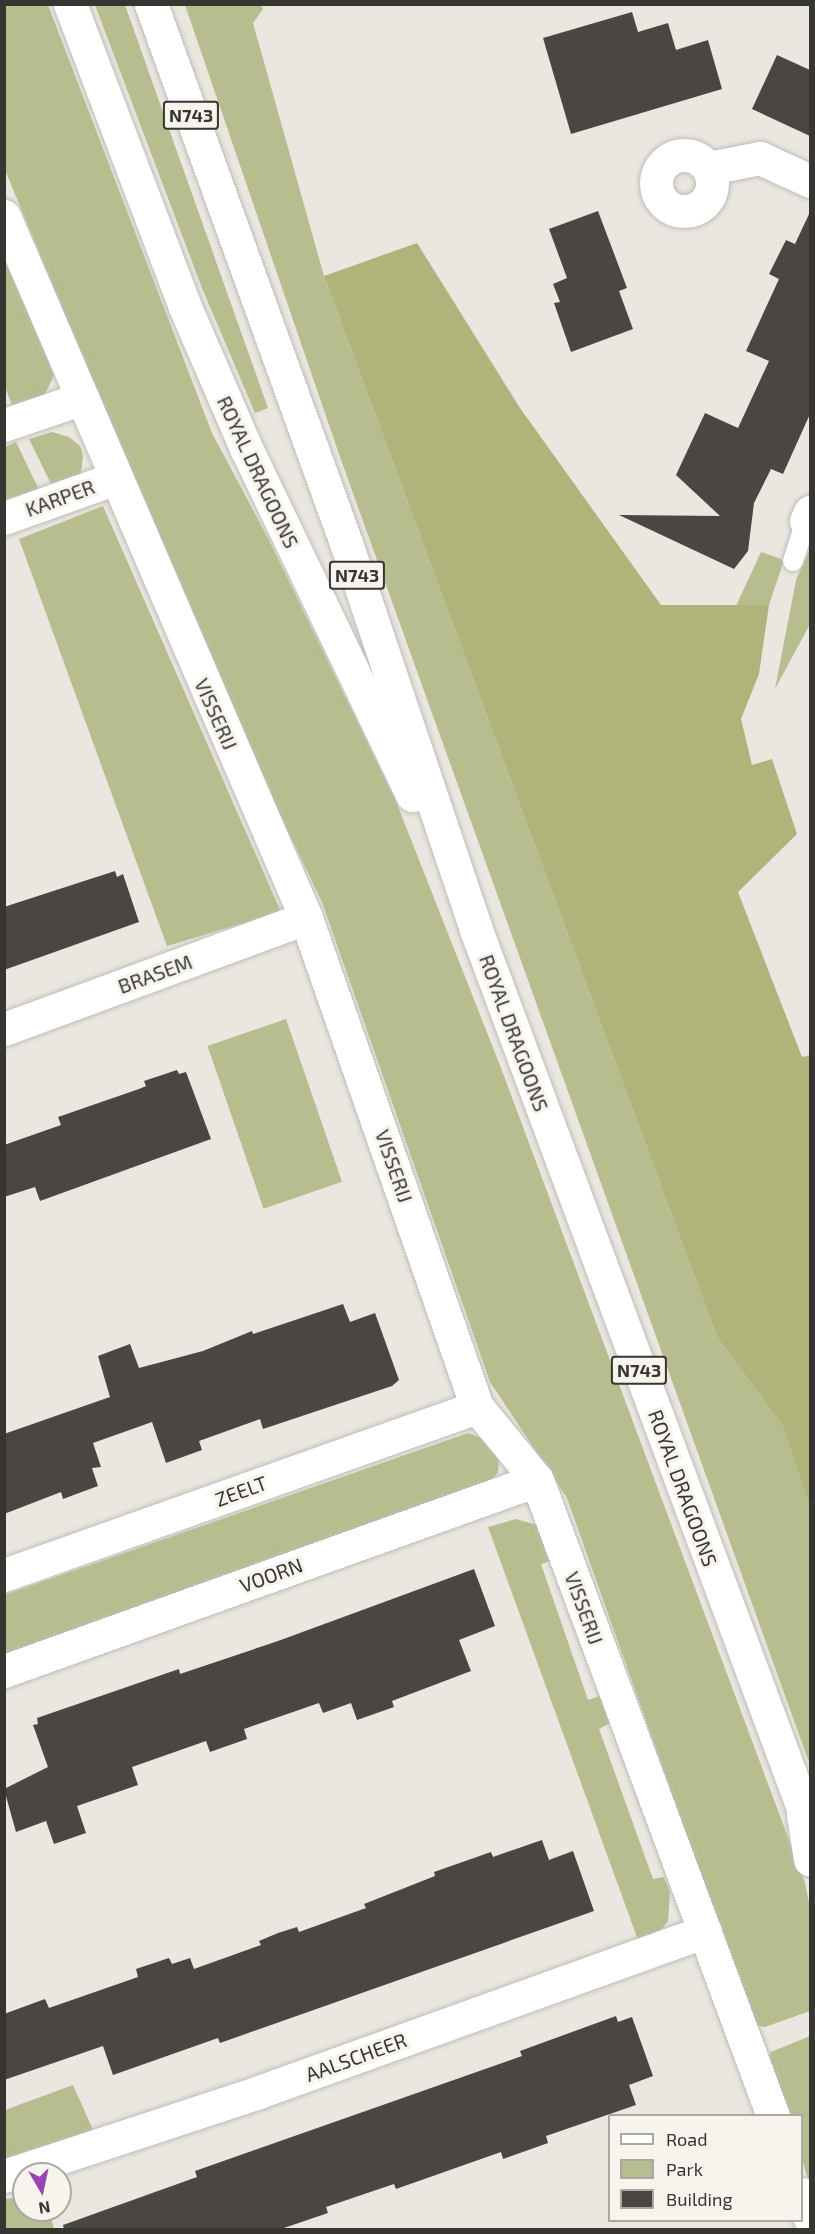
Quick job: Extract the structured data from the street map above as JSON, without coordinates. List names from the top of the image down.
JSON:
{
  "streets": {
    "street": [
      "N743",
      "ROYAL DRAGOONS",
      "KARPER",
      "VISSERIJ",
      "BRASEM",
      "ZEELT",
      "VOORN",
      "AALSCHEER"
    ]
  },
  "crossings": [
    ["KARPER", "VISSERIJ"],
    ["VISSERIJ", "BRASEM"],
    ["VISSERIJ", "ZEELT"],
    ["VISSERIJ", "VOORN"],
    ["VISSERIJ", "AALSCHEER"]
  ],
  "legend": ["Road", "Park", "Building"],
  "north": "bottom"
}
